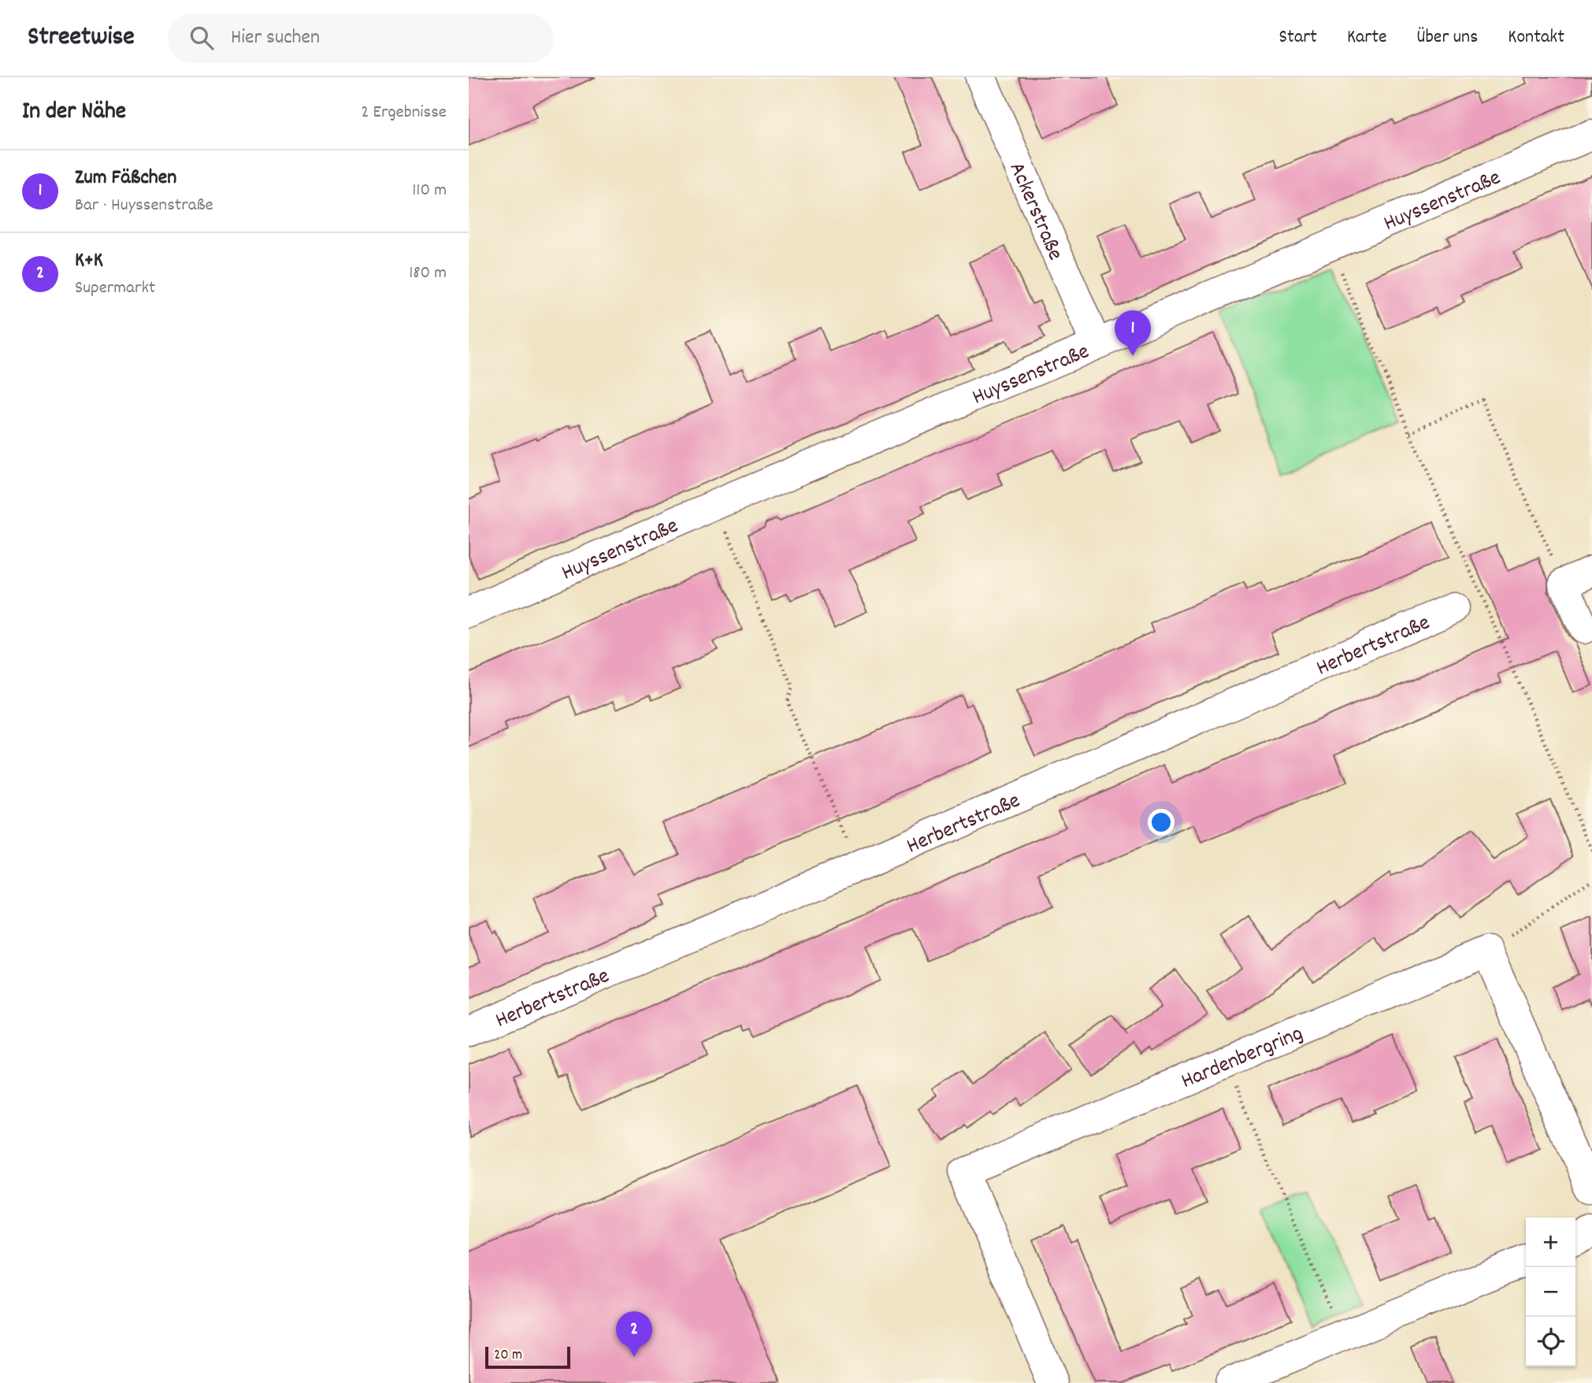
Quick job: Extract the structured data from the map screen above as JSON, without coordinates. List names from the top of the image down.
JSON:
{
  "streets": {
    "street": [
      "Huyssenstraße",
      "Ackerstraße",
      "Herbertstraße",
      "Hardenbergring"
    ]
  },
  "crossings": [
    ["Huyssenstraße", "Ackerstraße"]
  ],
  "scale_bar": "20 m",
  "page": {
    "header": "Streetwise",
    "search": "Hier suchen",
    "nav": [
      "Start",
      "Karte",
      "Über uns",
      "Kontakt"
    ],
    "heading": ["In der Nähe", "2 Ergebnisse"],
    "list": [
      {
        "mark": "1",
        "name": "Zum Fäßchen",
        "note": "Bar · Huyssenstraße",
        "value": "110 m"
      },
      {
        "mark": "2",
        "name": "K+K",
        "note": "Supermarkt",
        "value": "180 m"
      }
    ],
    "pins": ["1", "2"],
    "map_buttons": ["+", "−"],
    "scale": "20 m"
  }
}
